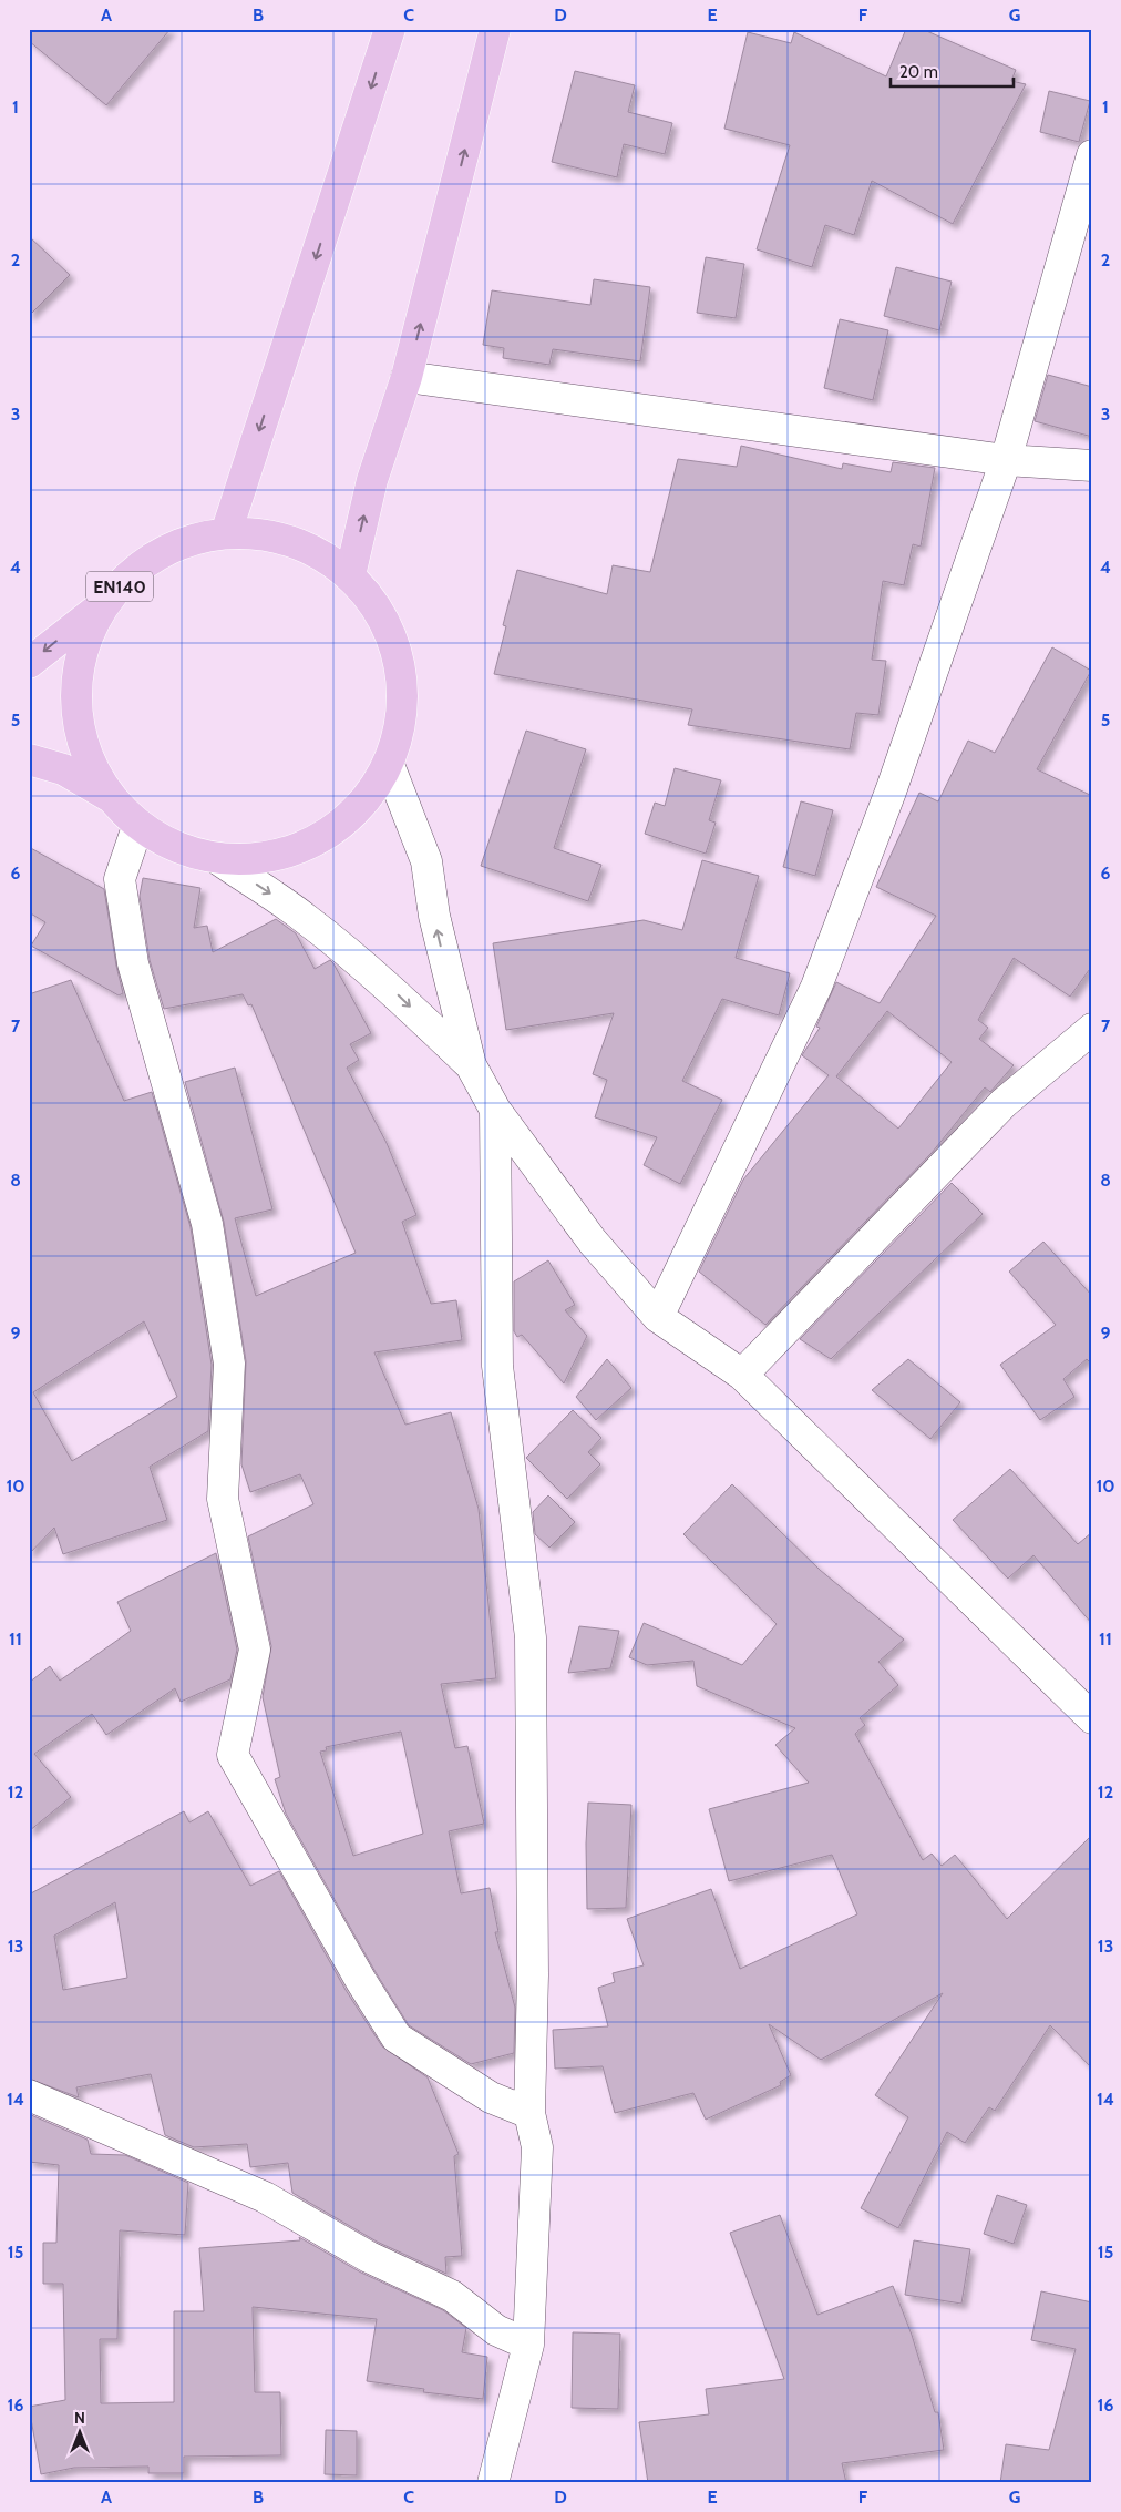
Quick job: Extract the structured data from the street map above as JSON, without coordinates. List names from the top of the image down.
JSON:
{
  "streets": {
    "main road": ["EN140"]
  },
  "scale_bar": "20 m",
  "north": "top",
  "grid": {
    "columns": [
      "A",
      "B",
      "C",
      "D",
      "E",
      "F",
      "G"
    ],
    "rows": [
      "1",
      "2",
      "3",
      "4",
      "5",
      "6",
      "7",
      "8",
      "9",
      "10",
      "11",
      "12",
      "13",
      "14",
      "15",
      "16"
    ]
  }
}
